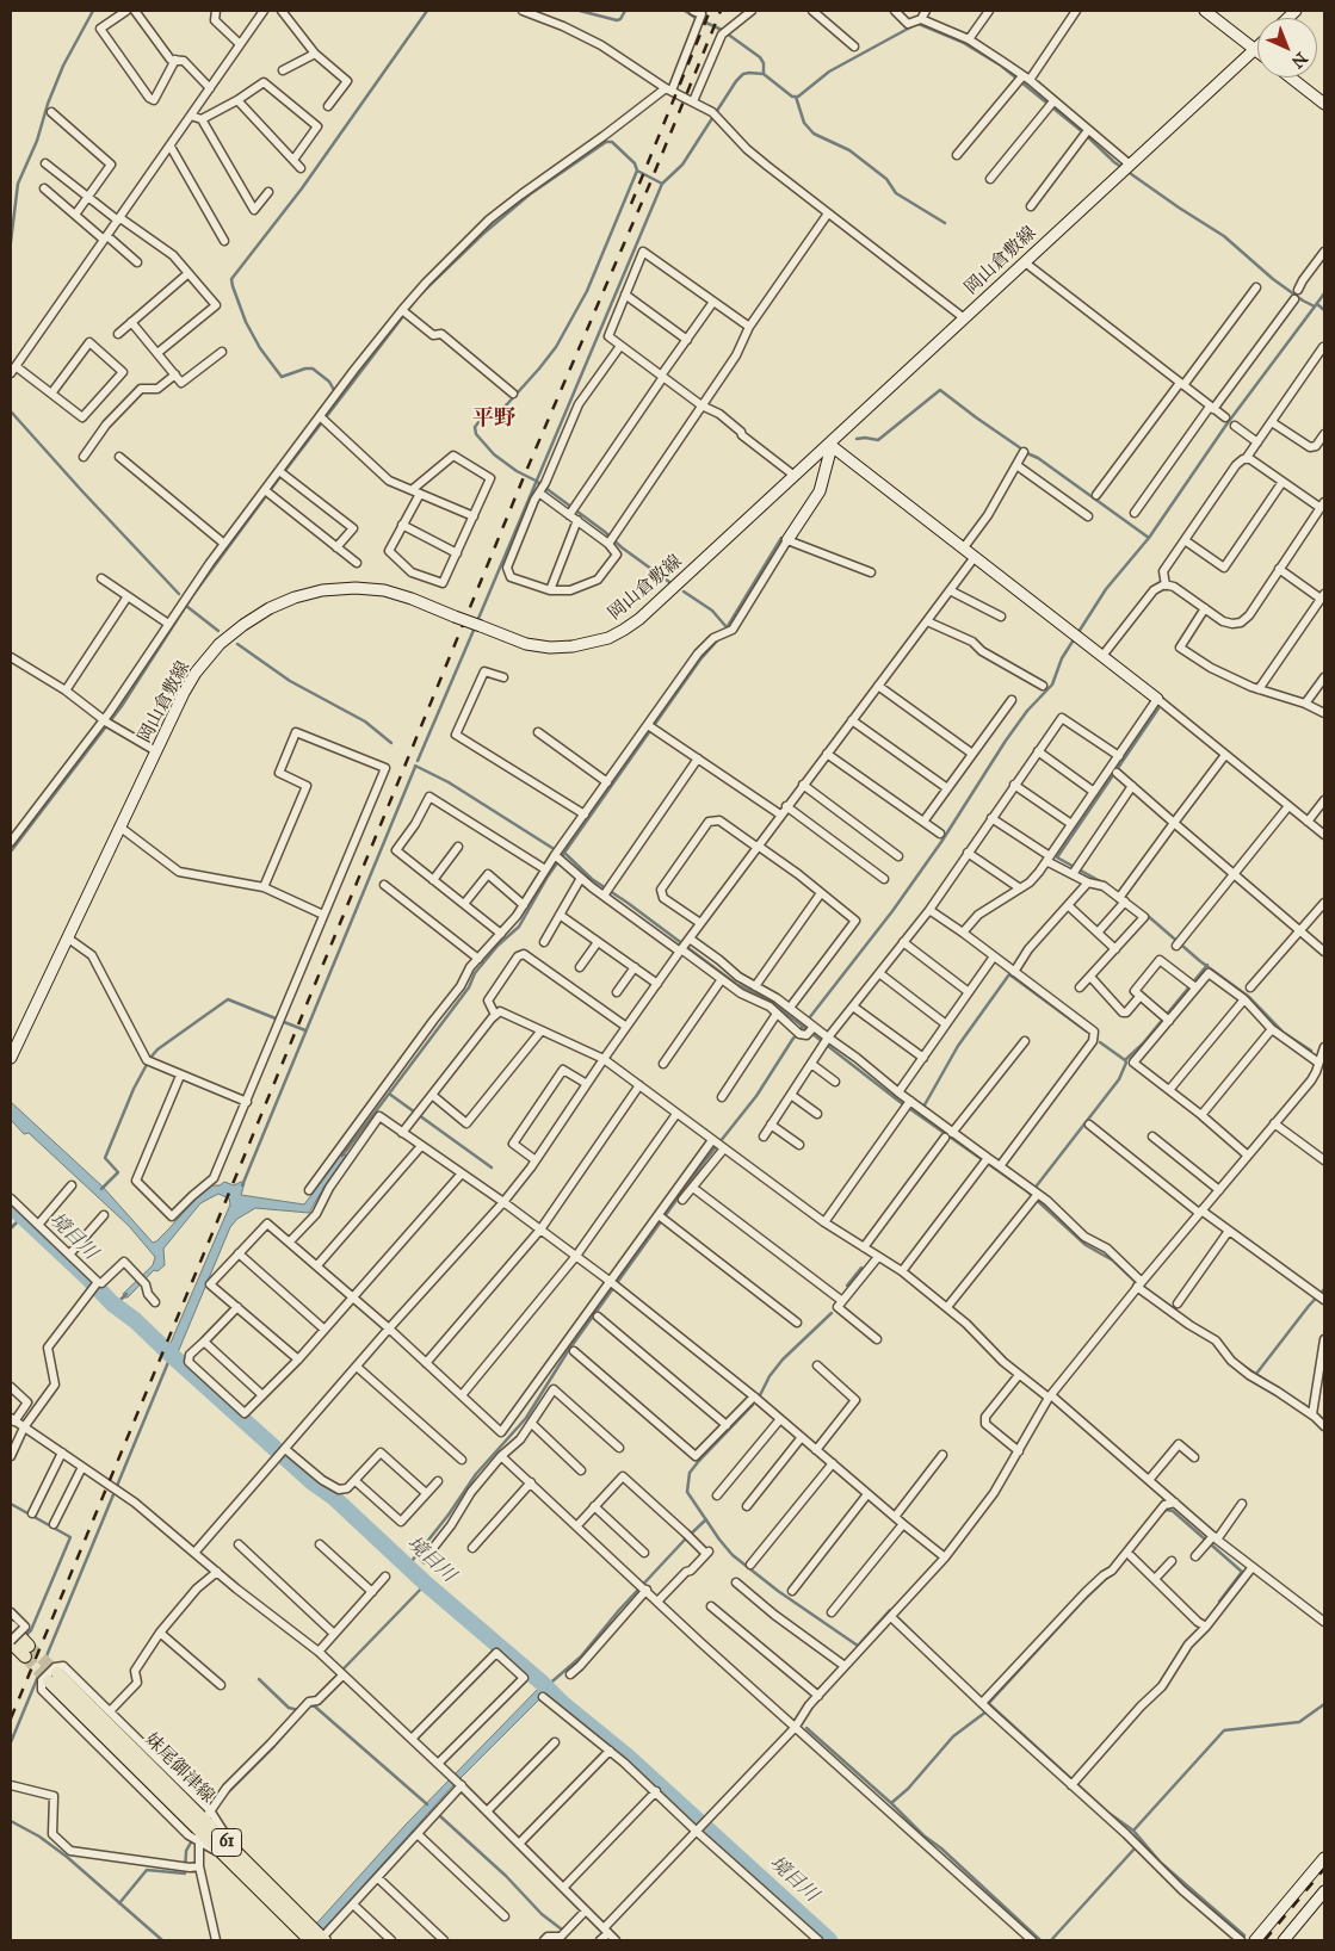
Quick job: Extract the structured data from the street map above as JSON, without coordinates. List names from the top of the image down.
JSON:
{
  "streets": {
    "main road": ["岡山倉敷線", "妹尾御津線", "61"]
  },
  "districts": ["平野"],
  "water": ["境目川"],
  "north": "bottom right"
}
